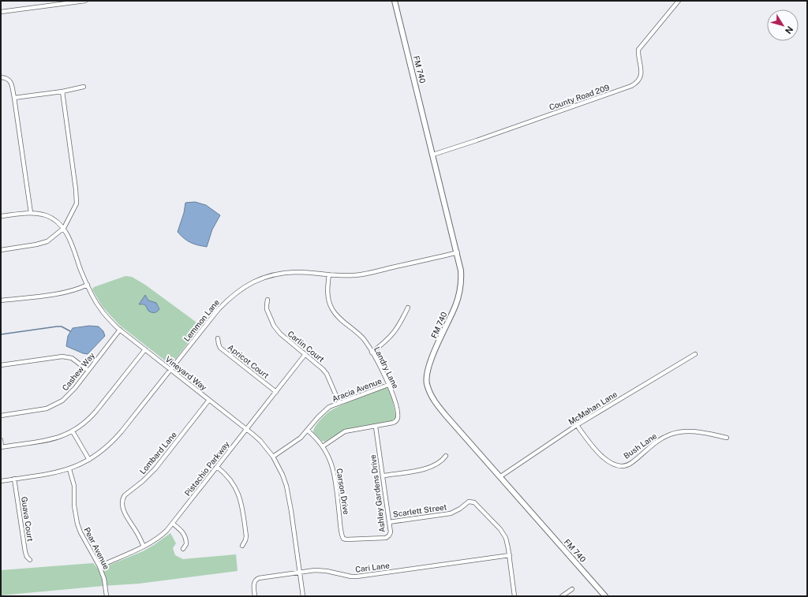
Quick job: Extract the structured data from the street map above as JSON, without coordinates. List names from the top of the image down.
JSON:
{
  "streets": {
    "main road": ["FM 740"],
    "street": [
      "County Road 209",
      "Lemmon Lane",
      "Carlin Court",
      "Apricot Court",
      "Landry Lane",
      "Cashew Way",
      "Vineyard Way",
      "Aracia Avenue",
      "McMahan Lane",
      "Bush Lane",
      "Lombard Lane",
      "Pistachio Parkway",
      "Carson Drive",
      "Ashley Gardens Drive",
      "Scarlett Street",
      "Guava Court",
      "Pear Avenue",
      "Cari Lane"
    ]
  },
  "crossings": [
    ["FM 740", "County Road 209"],
    ["FM 740", "Lemmon Lane"],
    ["FM 740", "McMahan Lane"],
    ["Lemmon Lane", "Landry Lane"],
    ["Lemmon Lane", "Vineyard Way"],
    ["Lemmon Lane", "Guava Court"],
    ["Lemmon Lane", "Pear Avenue"],
    ["Carlin Court", "Aracia Avenue"],
    ["Carlin Court", "Pistachio Parkway"],
    ["Apricot Court", "Pistachio Parkway"],
    ["Landry Lane", "Aracia Avenue"],
    ["Landry Lane", "Carson Drive"],
    ["Landry Lane", "Ashley Gardens Drive"],
    ["Cashew Way", "Vineyard Way"],
    ["Vineyard Way", "Aracia Avenue"],
    ["Vineyard Way", "Lombard Lane"],
    ["Vineyard Way", "Pistachio Parkway"],
    ["Vineyard Way", "Cari Lane"],
    ["Aracia Avenue", "Carson Drive"],
    ["McMahan Lane", "Bush Lane"],
    ["Lombard Lane", "Pistachio Parkway"],
    ["Pistachio Parkway", "Pear Avenue"],
    ["Carson Drive", "Ashley Gardens Drive"],
    ["Ashley Gardens Drive", "Scarlett Street"],
    ["Scarlett Street", "Cari Lane"]
  ],
  "north": "bottom right"
}
